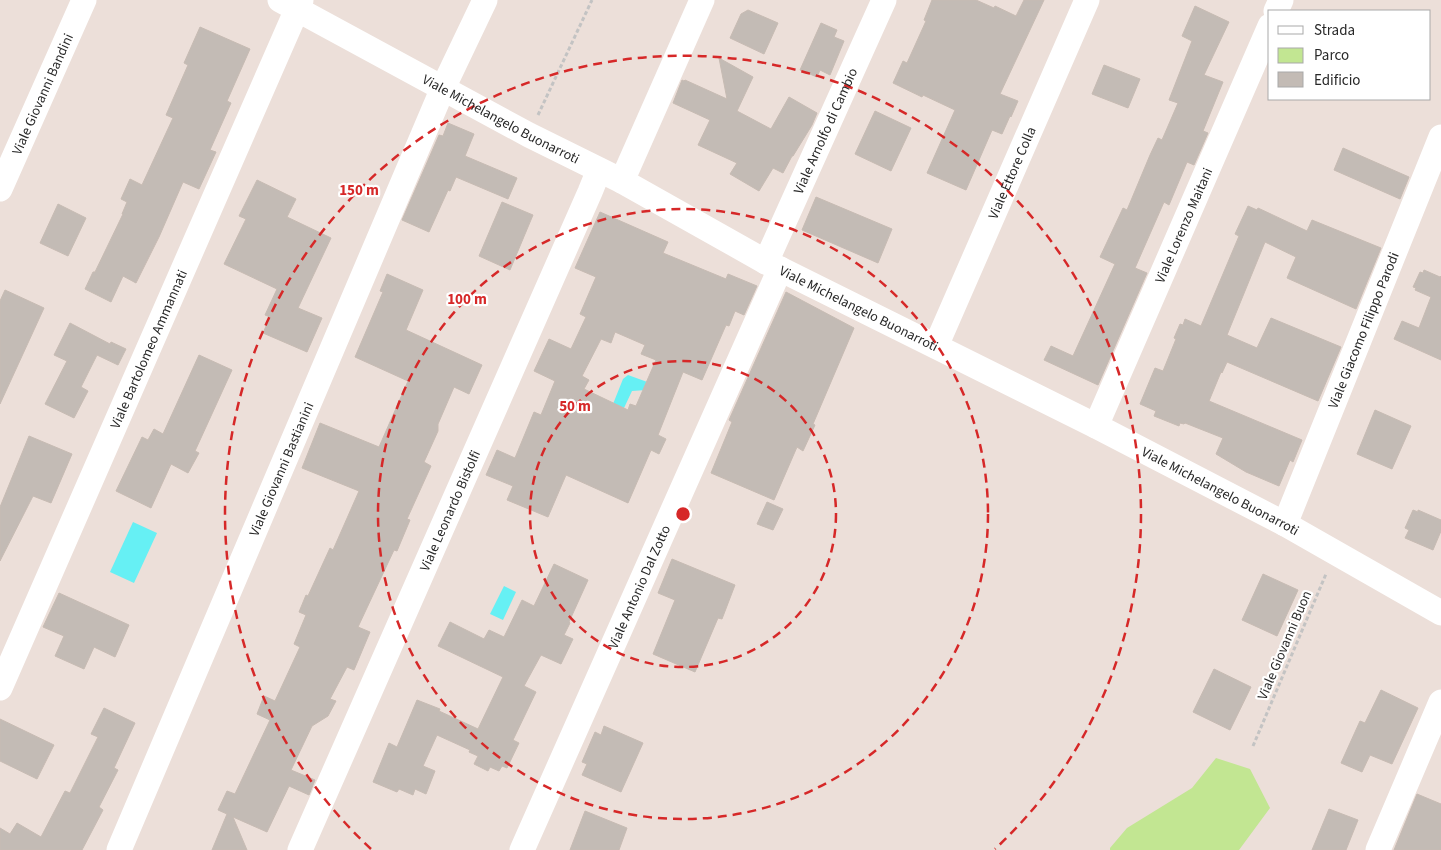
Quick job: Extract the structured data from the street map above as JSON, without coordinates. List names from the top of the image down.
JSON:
{
  "streets": {
    "street": [
      "Viale Giovanni Bandini",
      "Viale Michelangelo Buonarroti",
      "Viale Arnolfo di Cambio",
      "Viale Ettore Colla",
      "Viale Lorenzo Maitani",
      "Viale Giacomo Filippo Parodi",
      "Viale Bartolomeo Ammannati",
      "Viale Giovanni Bastianini",
      "Viale Leonardo Bistolfi",
      "Viale Antonio Dal Zotto"
    ],
    "path": ["Viale Giovanni Buon"]
  },
  "crossings": [
    ["Viale Michelangelo Buonarroti", "Viale Arnolfo di Cambio"],
    ["Viale Michelangelo Buonarroti", "Viale Ettore Colla"],
    ["Viale Michelangelo Buonarroti", "Viale Lorenzo Maitani"],
    ["Viale Michelangelo Buonarroti", "Viale Giacomo Filippo Parodi"],
    ["Viale Michelangelo Buonarroti", "Viale Bartolomeo Ammannati"],
    ["Viale Michelangelo Buonarroti", "Viale Giovanni Bastianini"],
    ["Viale Michelangelo Buonarroti", "Viale Leonardo Bistolfi"],
    ["Viale Michelangelo Buonarroti", "Viale Antonio Dal Zotto"],
    ["Viale Michelangelo Buonarroti", "Viale Giovanni Buon"],
    ["Viale Arnolfo di Cambio", "Viale Antonio Dal Zotto"]
  ],
  "legend": ["Strada", "Parco", "Edificio"],
  "rings": ["150 m", "100 m", "50 m"]
}
